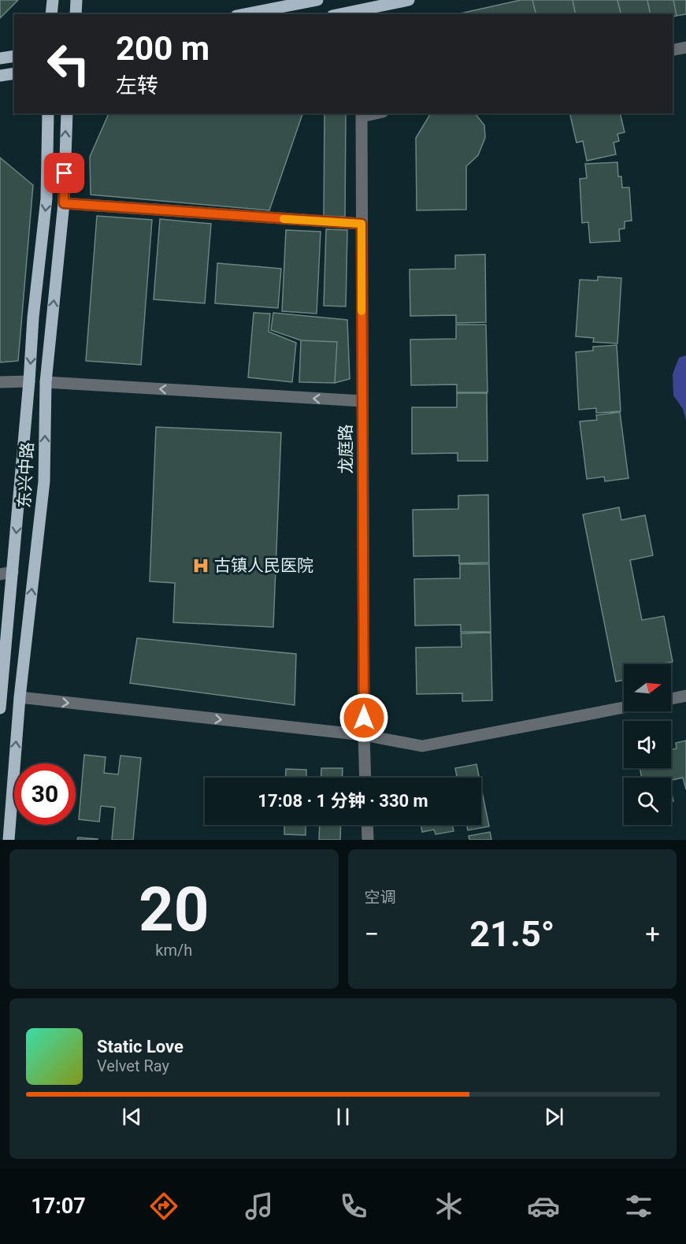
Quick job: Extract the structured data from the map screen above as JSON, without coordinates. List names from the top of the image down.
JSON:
{
  "streets": {
    "main road": ["东兴中路"],
    "street": ["龙庭路"]
  },
  "places": {
    "hospital": ["古镇人民医院"]
  },
  "north": "right",
  "page": {
    "turn": ["200 m", "左转"],
    "limit": "30",
    "trip": "17:08 · 1 分钟 · 330 m",
    "tile": [
      ["20", "km/h"],
      "空调"
    ],
    "heat": ["−", "21.5°", "+"],
    "song": ["Static Love", "Velvet Ray"],
    "tabs": "17:07"
  }
}
